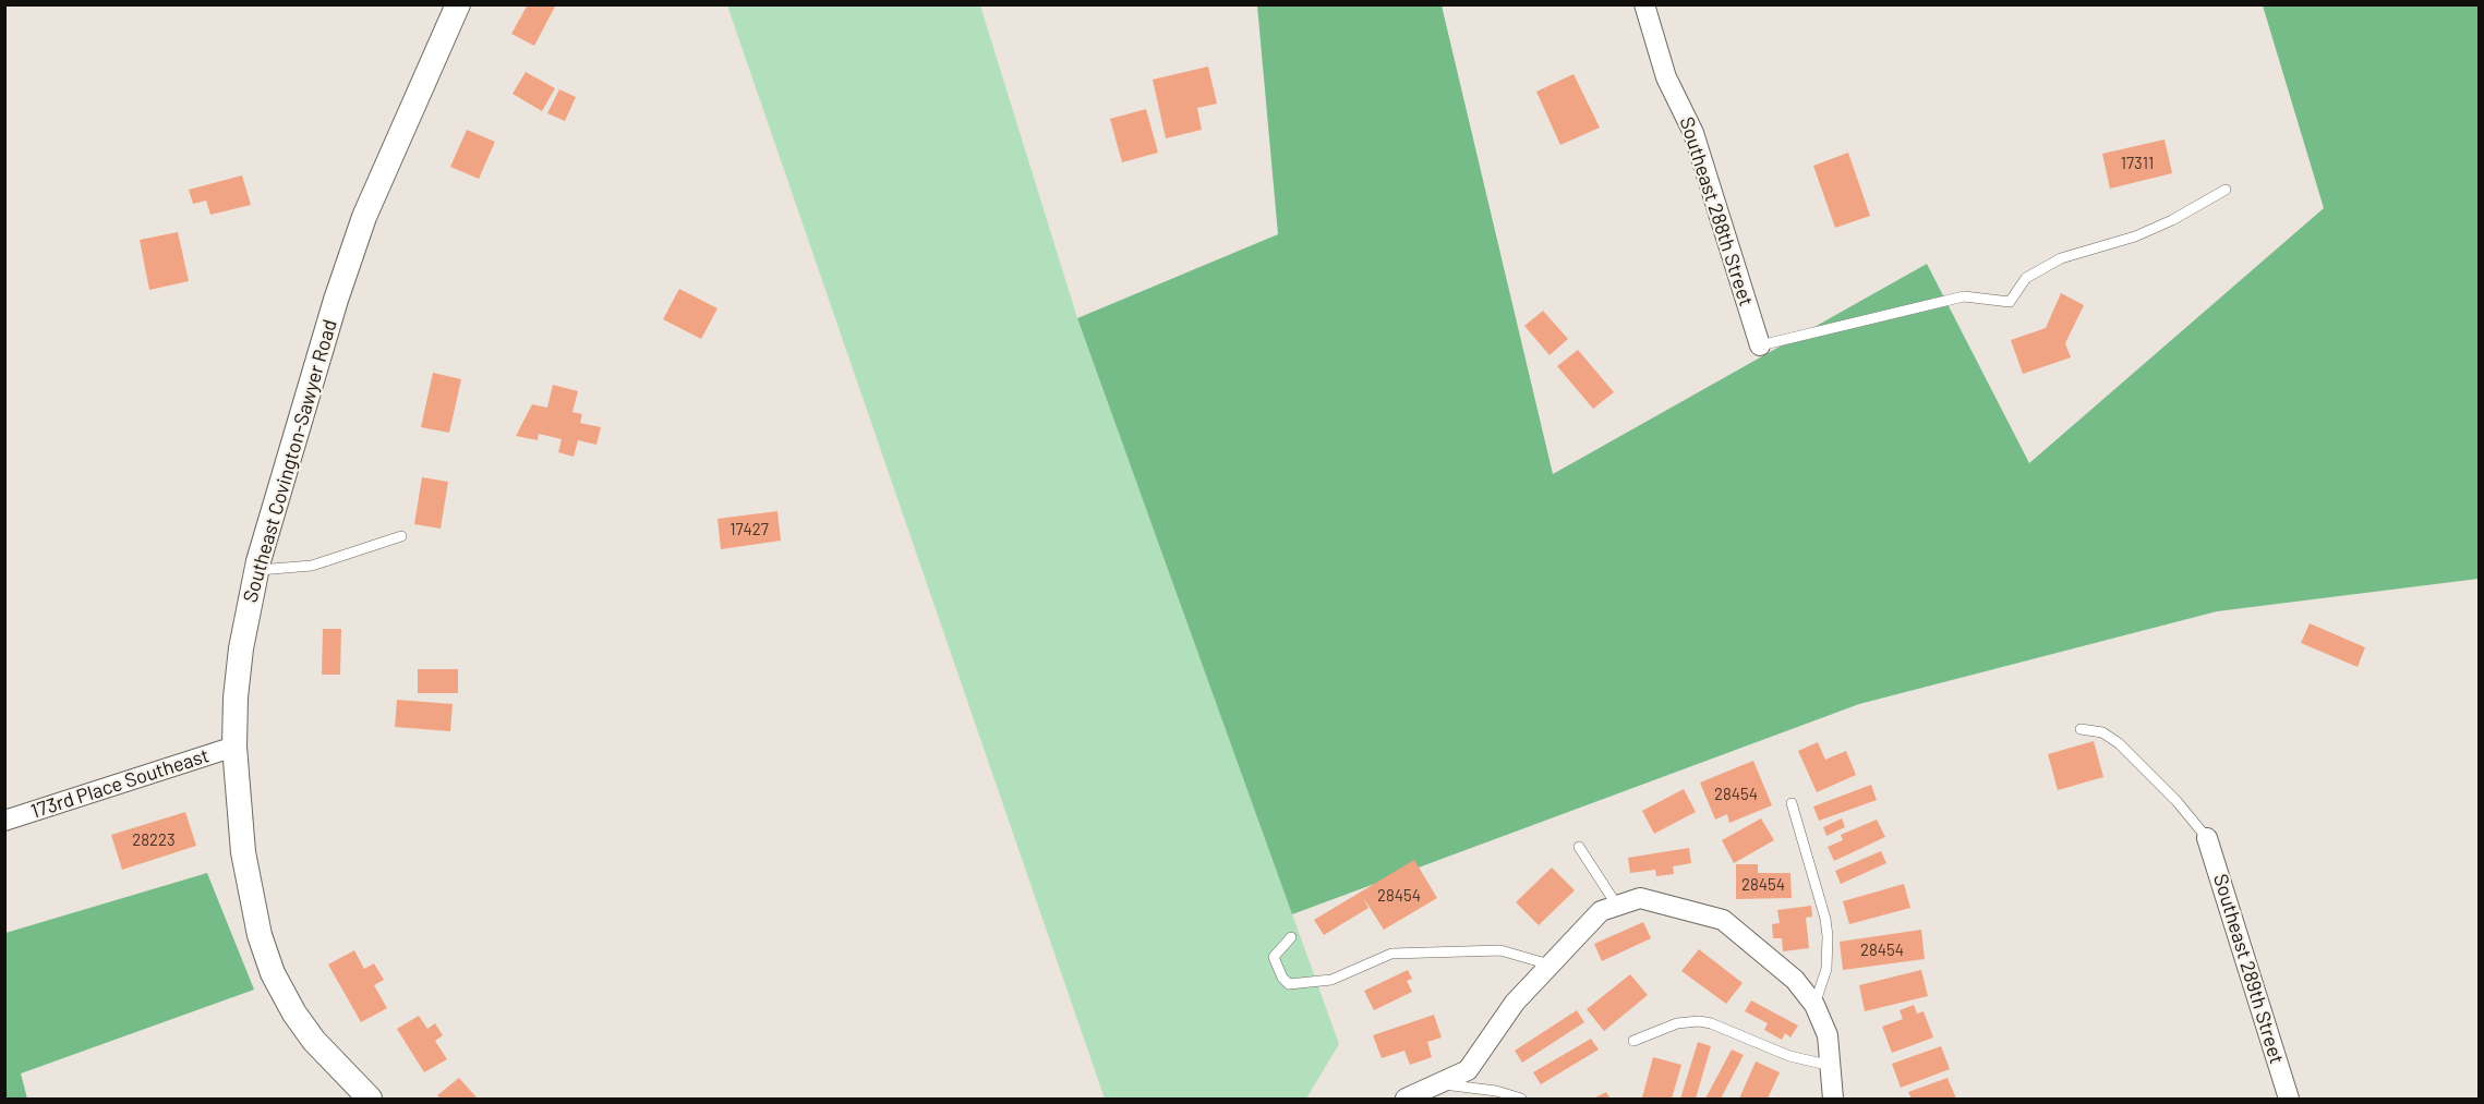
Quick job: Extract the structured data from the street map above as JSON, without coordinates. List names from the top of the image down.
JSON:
{
  "streets": {
    "street": [
      "Southeast 288th Street",
      "Southeast Covington-Sawyer Road",
      "173rd Place Southeast",
      "Southeast 289th Street"
    ]
  },
  "crossings": [
    ["Southeast Covington-Sawyer Road", "173rd Place Southeast"]
  ],
  "house_numbers": [
    "17311",
    "17427",
    "28454",
    "28223",
    "28454",
    "28454",
    "28454"
  ]
}
